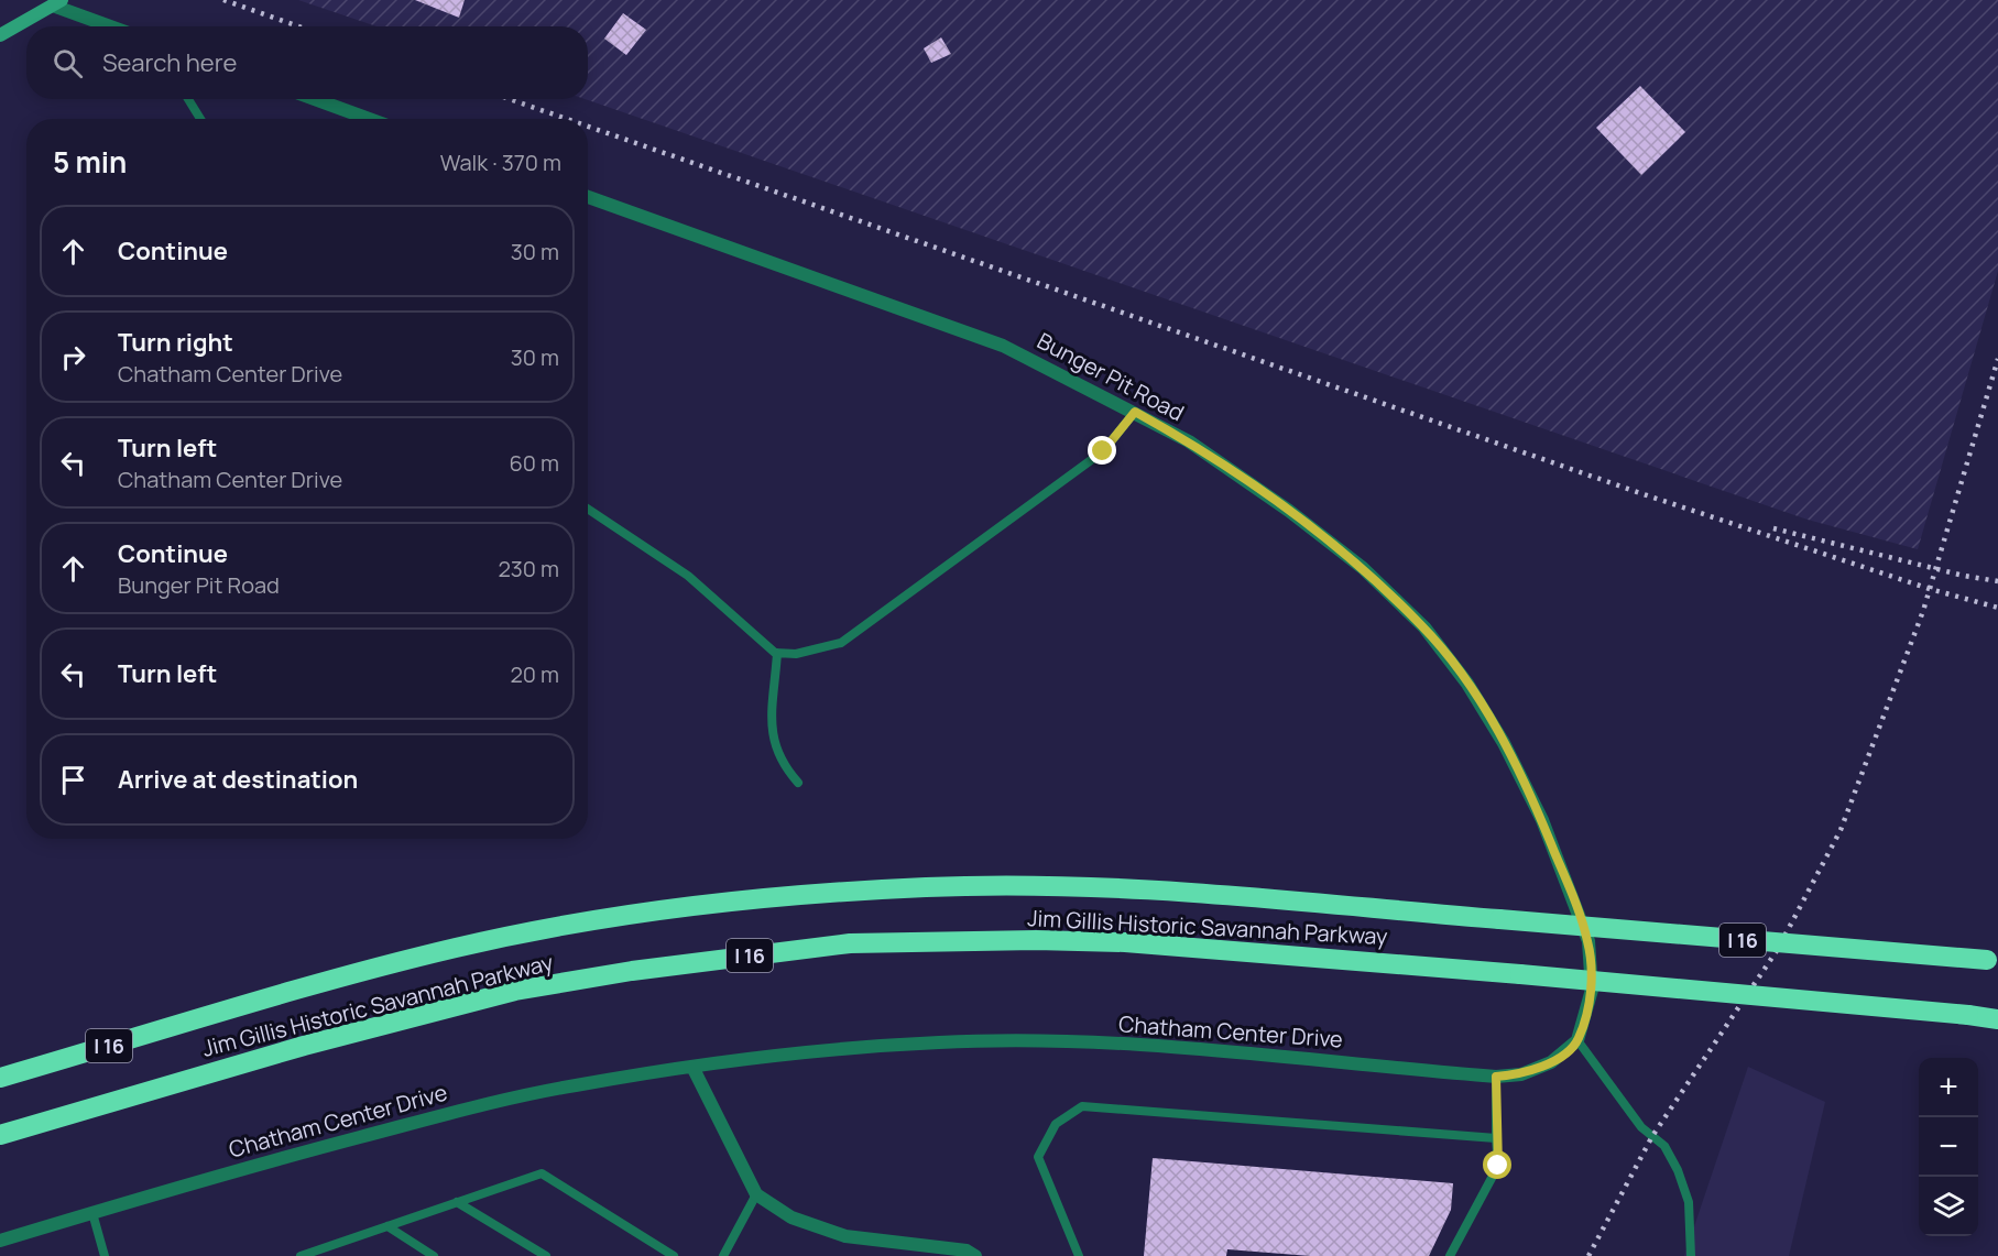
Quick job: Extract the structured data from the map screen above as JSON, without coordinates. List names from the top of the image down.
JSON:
{
  "streets": {
    "highway": ["Jim Gillis Historic Savannah Parkway", "I 16"],
    "street": ["Bunger Pit Road", "Chatham Center Drive"]
  },
  "crossings": [
    ["Bunger Pit Road", "Chatham Center Drive"]
  ],
  "page": {
    "search": "Search here",
    "heading": ["5 min", "Walk · 370 m"],
    "list": [
      ["Continue", "30 m"],
      ["Turn right", "Chatham Center Drive", "30 m"],
      ["Turn left", "Chatham Center Drive", "60 m"],
      ["Continue", "Bunger Pit Road", "230 m"],
      ["Turn left", "20 m"],
      "Arrive at destination"
    ],
    "map_buttons": ["+", "−"]
  }
}
